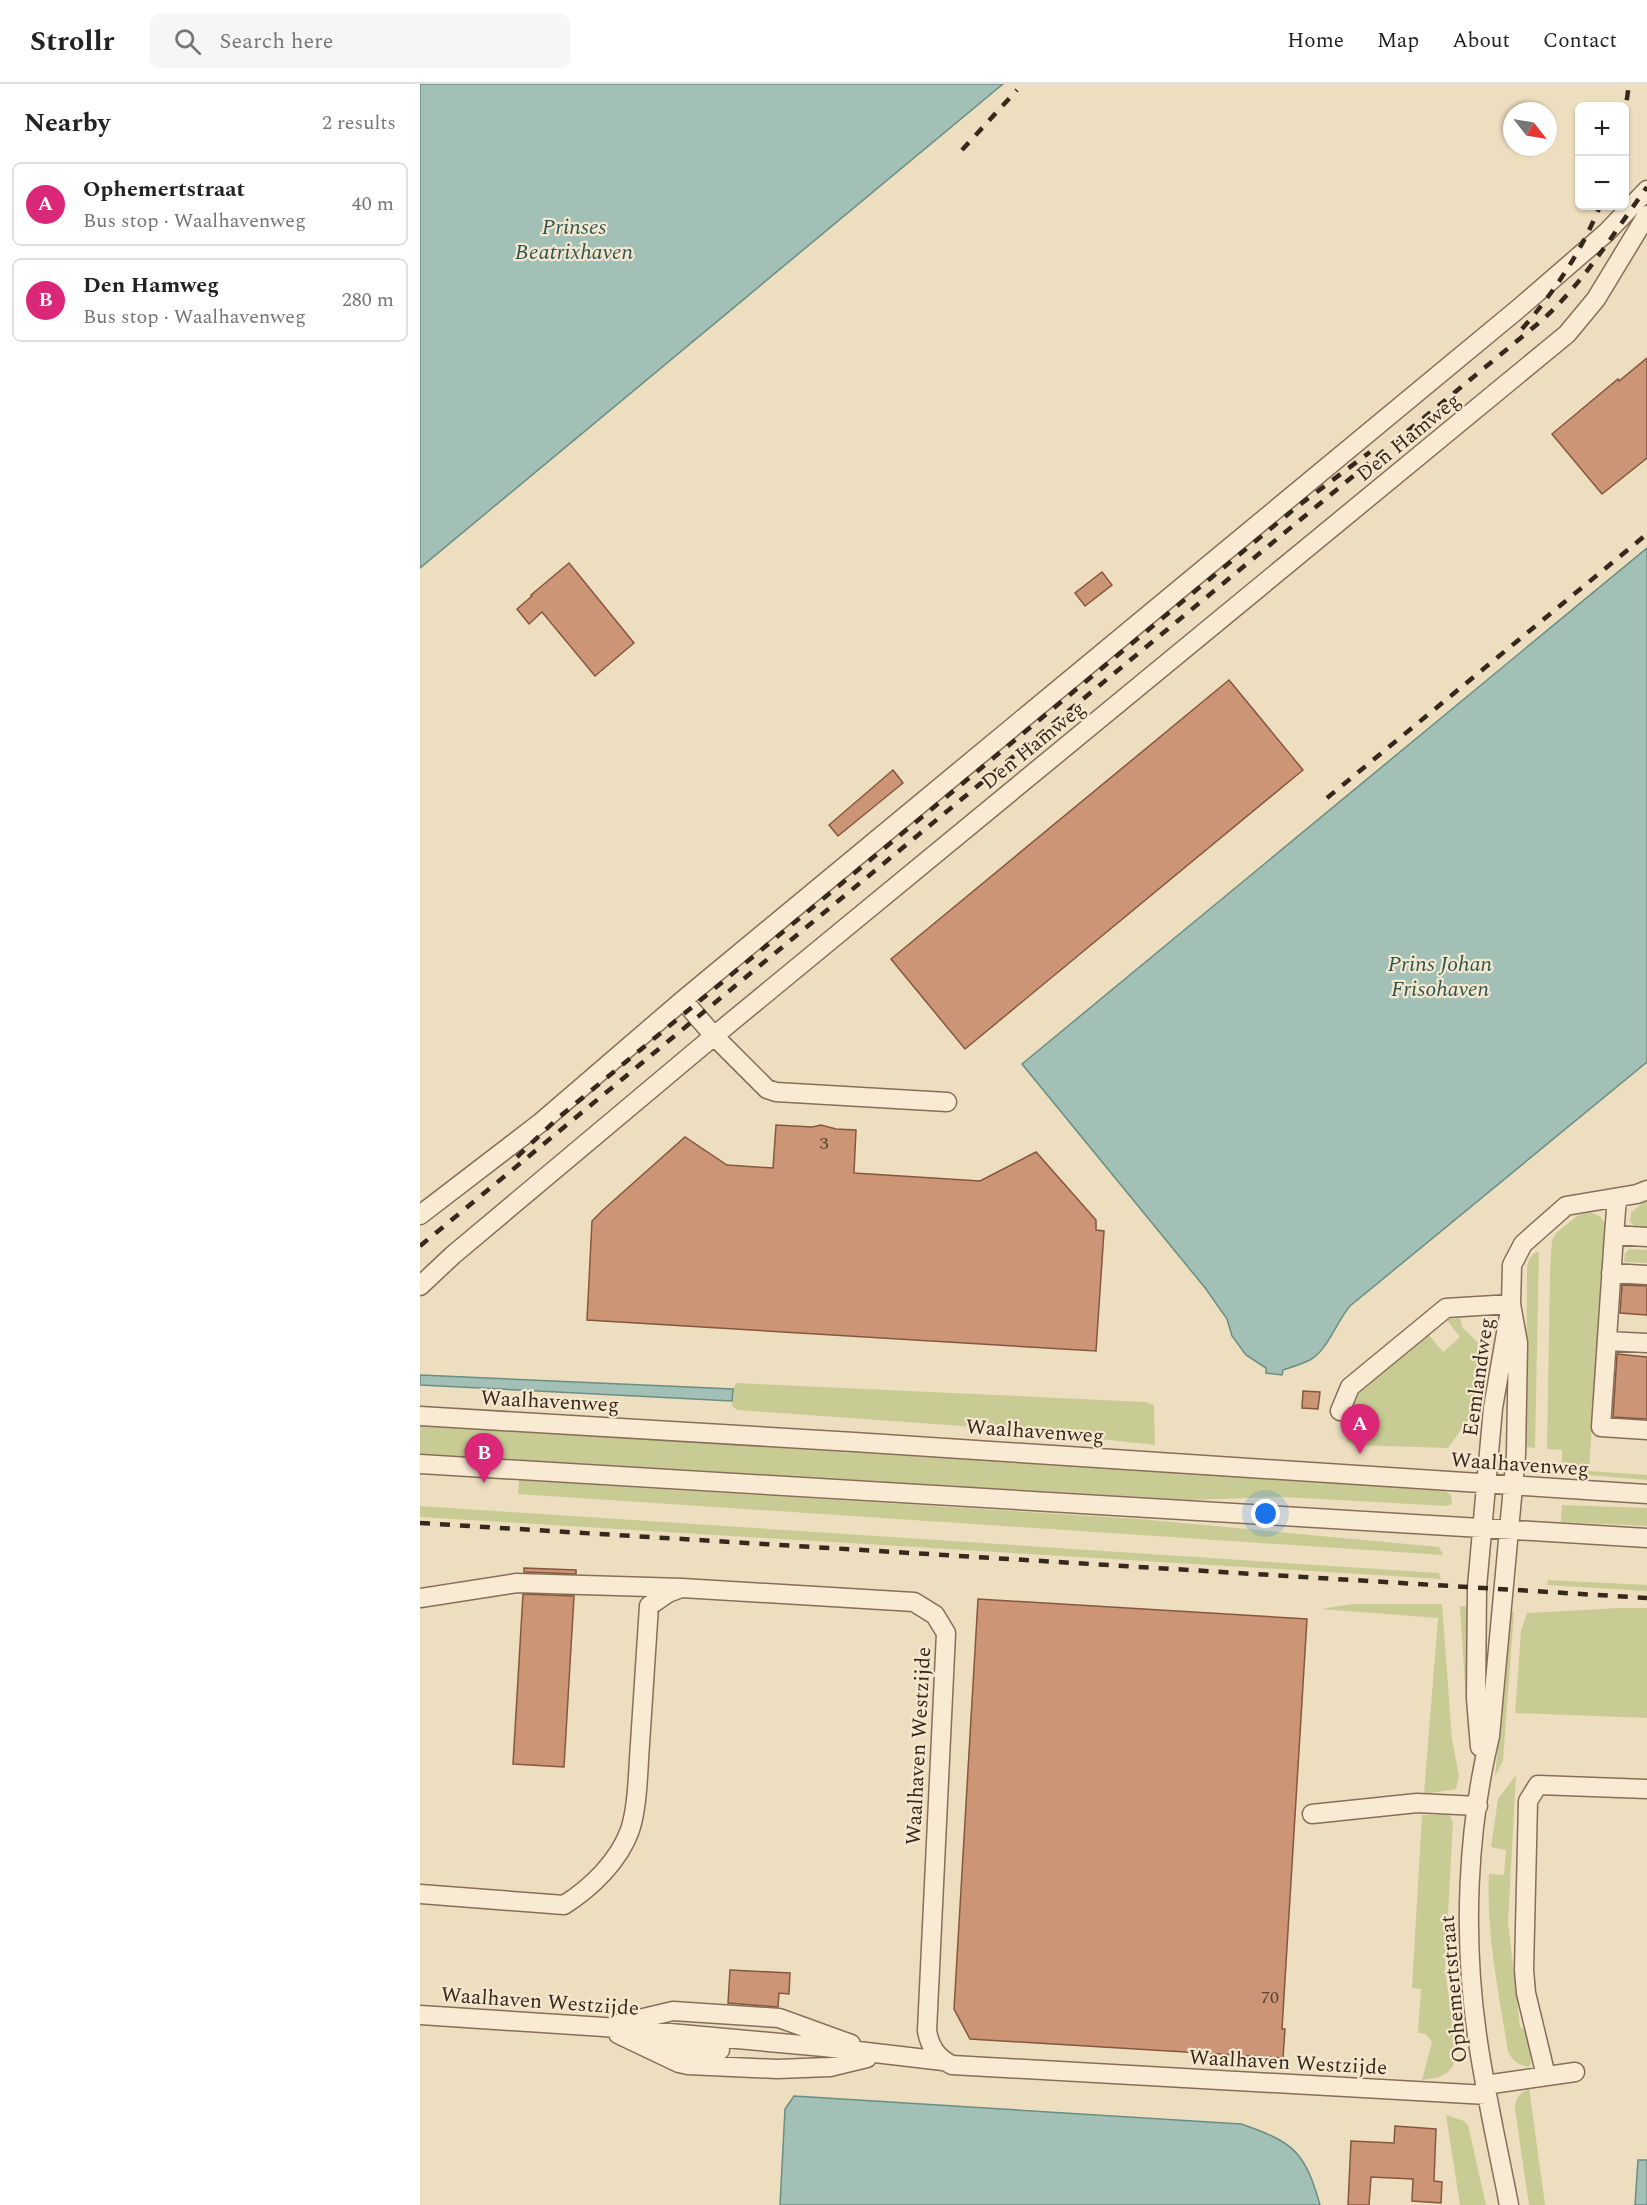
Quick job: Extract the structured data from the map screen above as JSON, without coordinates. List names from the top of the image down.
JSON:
{
  "streets": {
    "street": [
      "Den Hamweg",
      "Eemlandweg",
      "Waalhavenweg",
      "Waalhaven Westzijde",
      "Ophemertstraat"
    ]
  },
  "crossings": [
    ["Eemlandweg", "Waalhavenweg"],
    ["Eemlandweg", "Ophemertstraat"],
    ["Waalhaven Westzijde", "Ophemertstraat"]
  ],
  "water": ["Prinses Beatrixhaven", "Prins Johan Frisohaven"],
  "house_numbers": ["3", "70"],
  "north": "bottom right",
  "page": {
    "header": "Strollr",
    "search": "Search here",
    "nav": [
      "Home",
      "Map",
      "About",
      "Contact"
    ],
    "heading": ["Nearby", "2 results"],
    "map_buttons": ["+", "−"],
    "list": [
      {
        "mark": "A",
        "name": "Ophemertstraat",
        "note": "Bus stop · Waalhavenweg",
        "value": "40 m"
      },
      {
        "mark": "B",
        "name": "Den Hamweg",
        "note": "Bus stop · Waalhavenweg",
        "value": "280 m"
      }
    ],
    "pins": ["A", "B"]
  }
}
